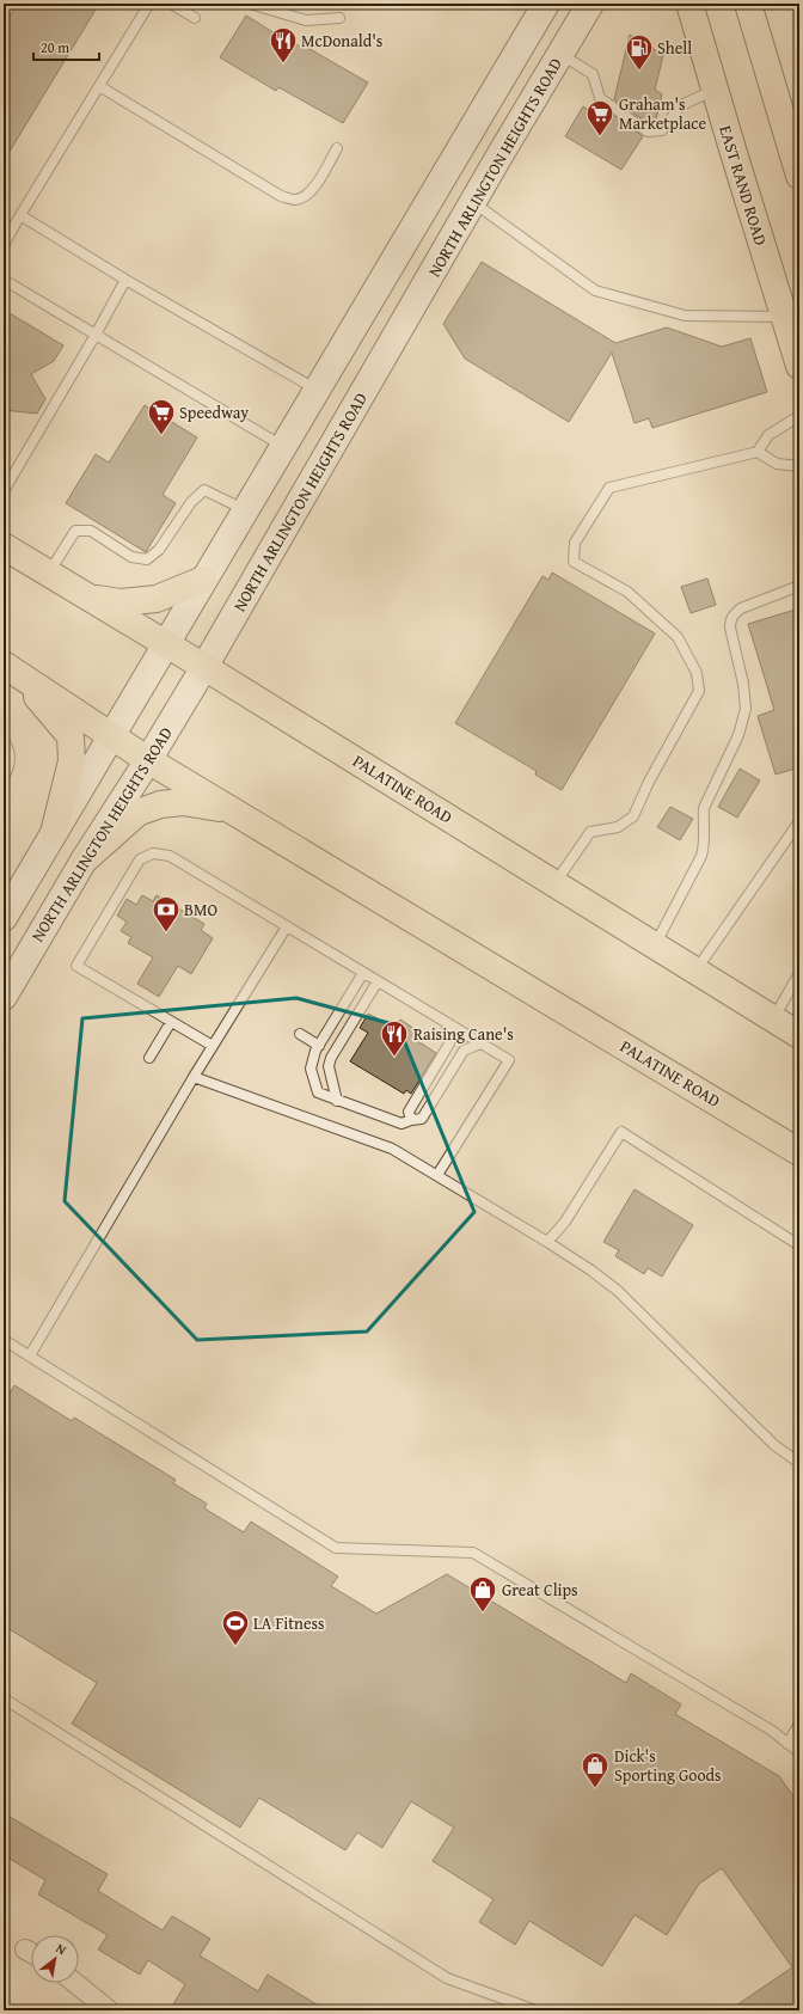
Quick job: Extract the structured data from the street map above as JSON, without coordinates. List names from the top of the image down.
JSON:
{
  "streets": {
    "main road": ["NORTH ARLINGTON HEIGHTS ROAD", "EAST RAND ROAD", "PALATINE ROAD"]
  },
  "crossings": [
    ["NORTH ARLINGTON HEIGHTS ROAD", "PALATINE ROAD"]
  ],
  "places": {
    "restaurant": ["McDonald's", "Raising Cane's"],
    "fuel station": ["Shell"],
    "supermarket": ["Graham's Marketplace", "Speedway"],
    "bank": ["BMO"],
    "shop": ["Great Clips", "Dick's Sporting Goods"],
    "sports": ["LA Fitness"]
  },
  "scale_bar": "20 m",
  "north": "top right"
}
